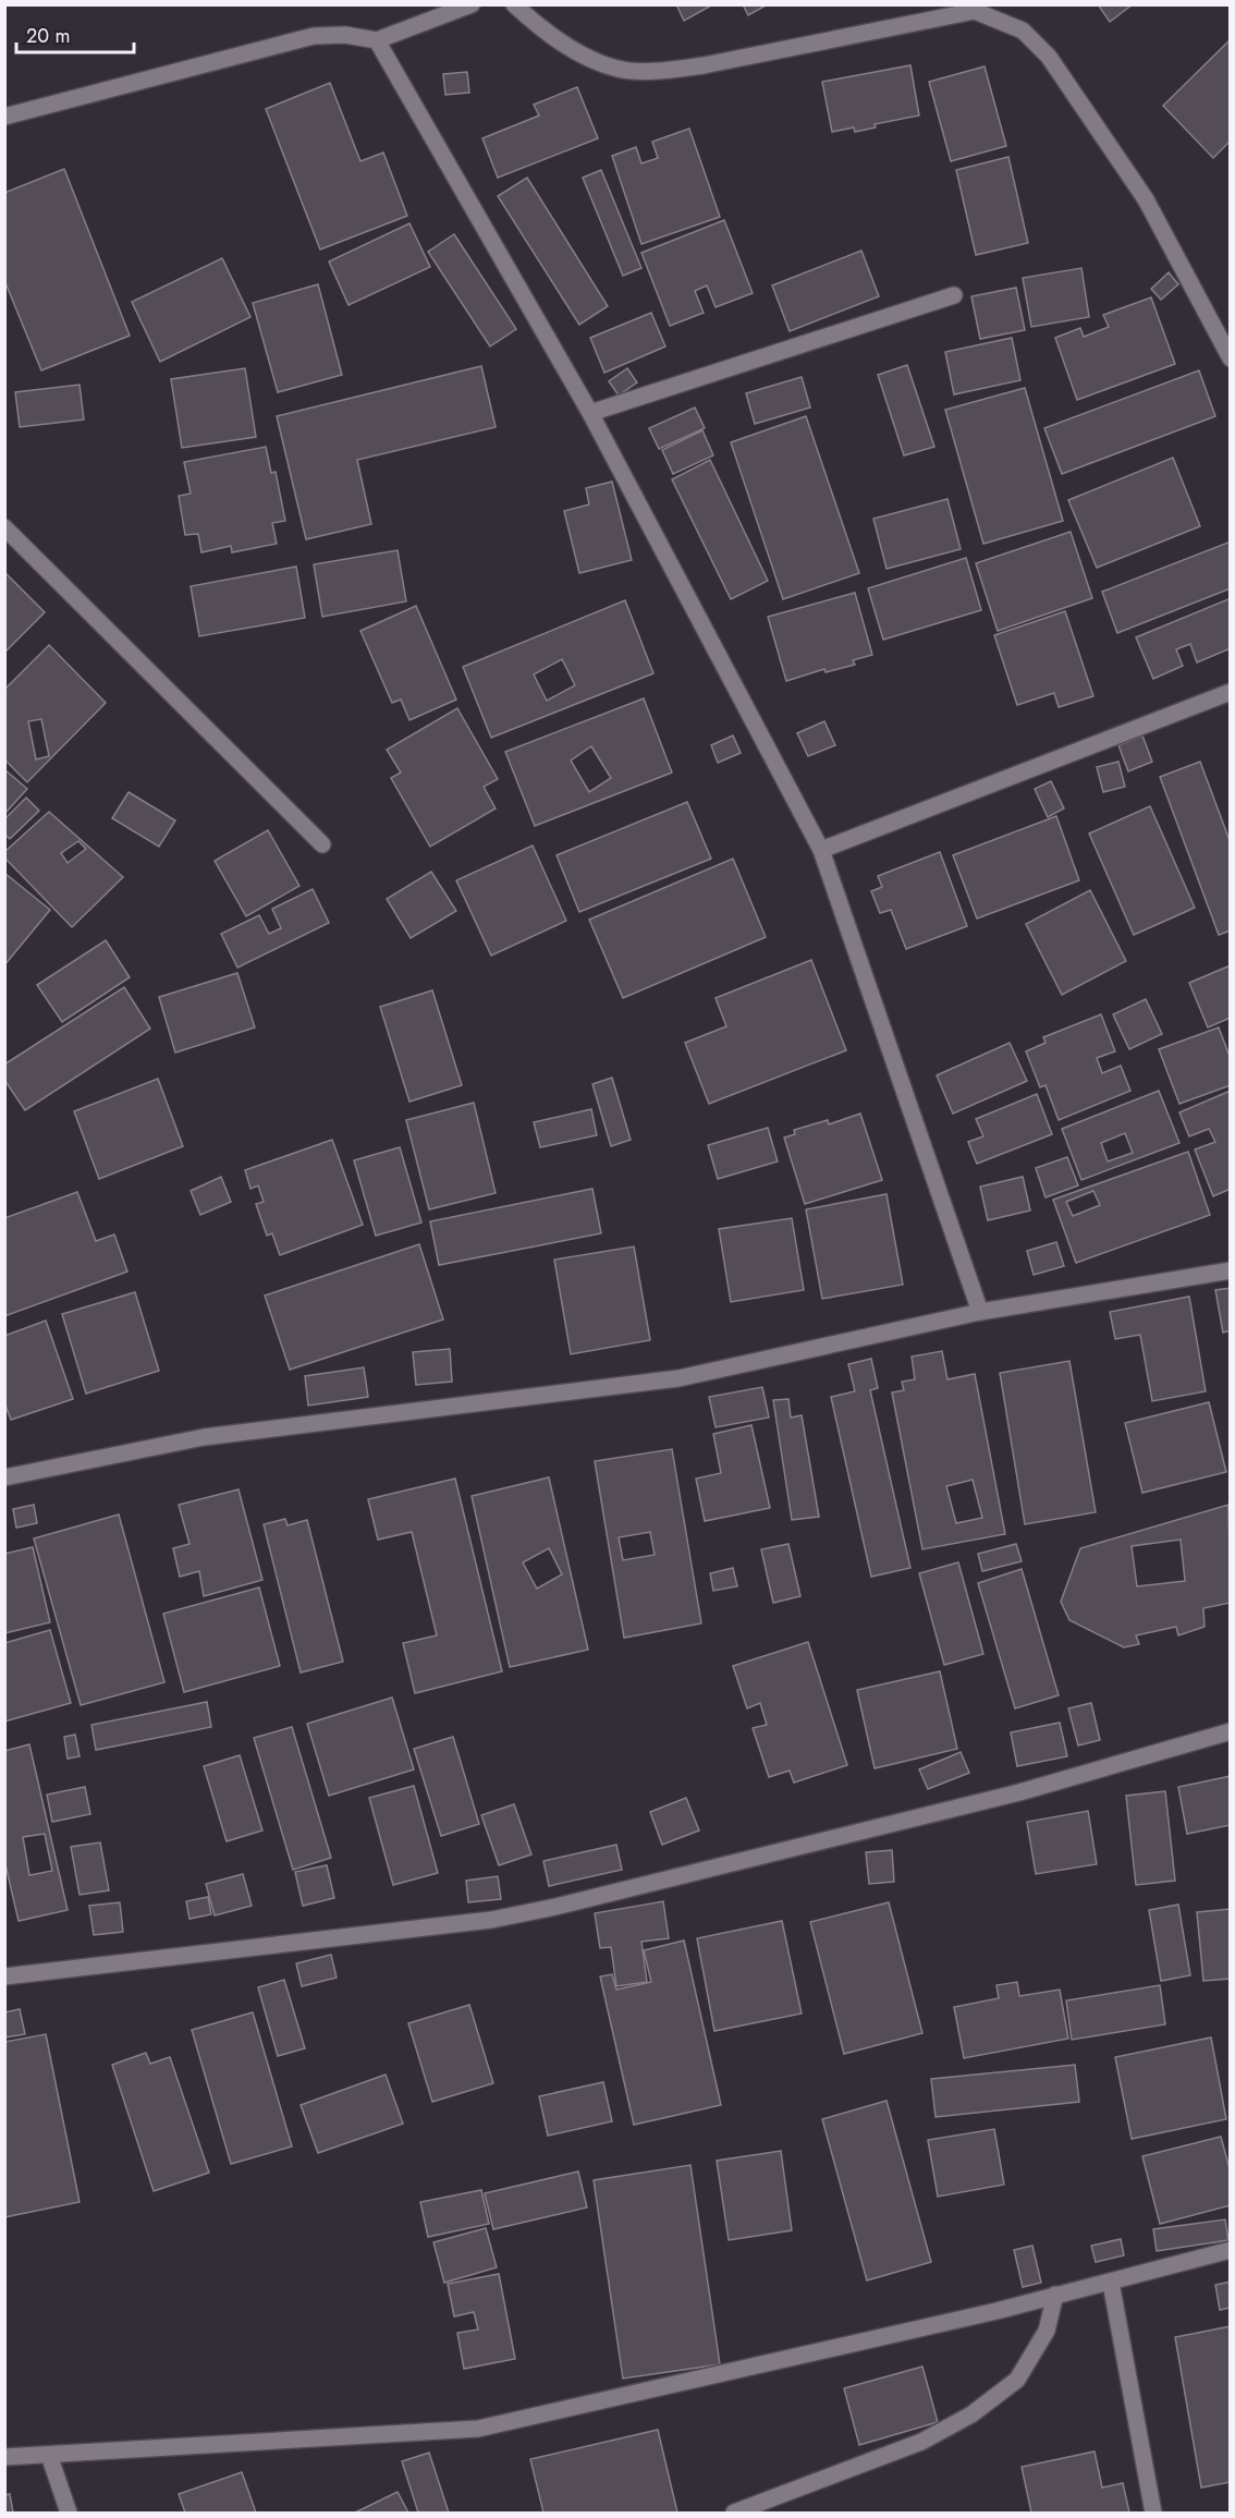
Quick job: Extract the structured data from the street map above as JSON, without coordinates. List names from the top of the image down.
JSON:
{
  "scale_bar": "20 m"
}
